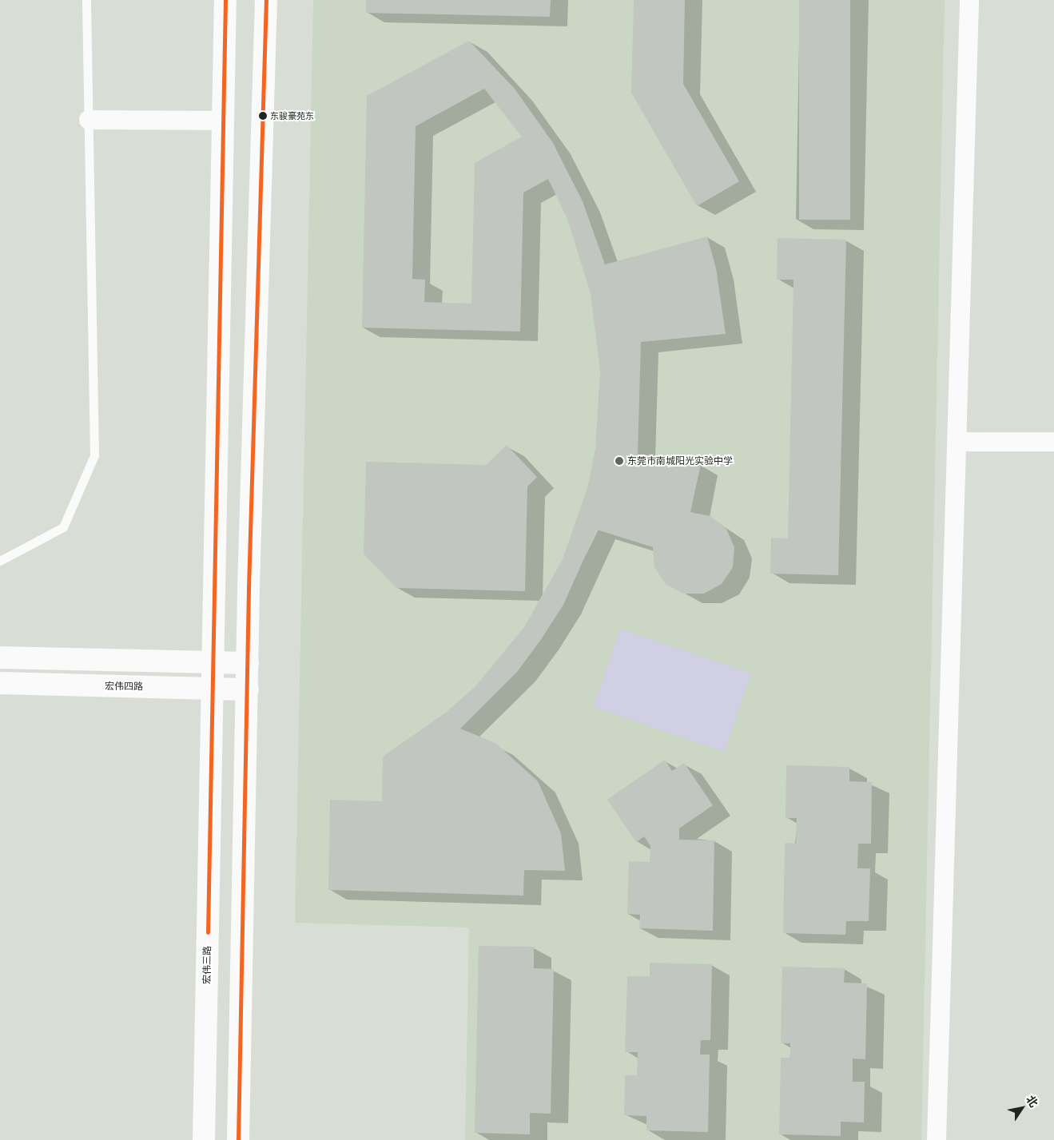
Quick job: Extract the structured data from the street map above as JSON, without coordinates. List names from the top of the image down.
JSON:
{
  "streets": {
    "main road": ["宏伟四路", "宏伟三路"]
  },
  "crossings": [
    ["宏伟四路", "宏伟三路"]
  ],
  "places": ["东骏豪苑东", "东莞市南城阳光实验中学"],
  "north": "top right"
}
